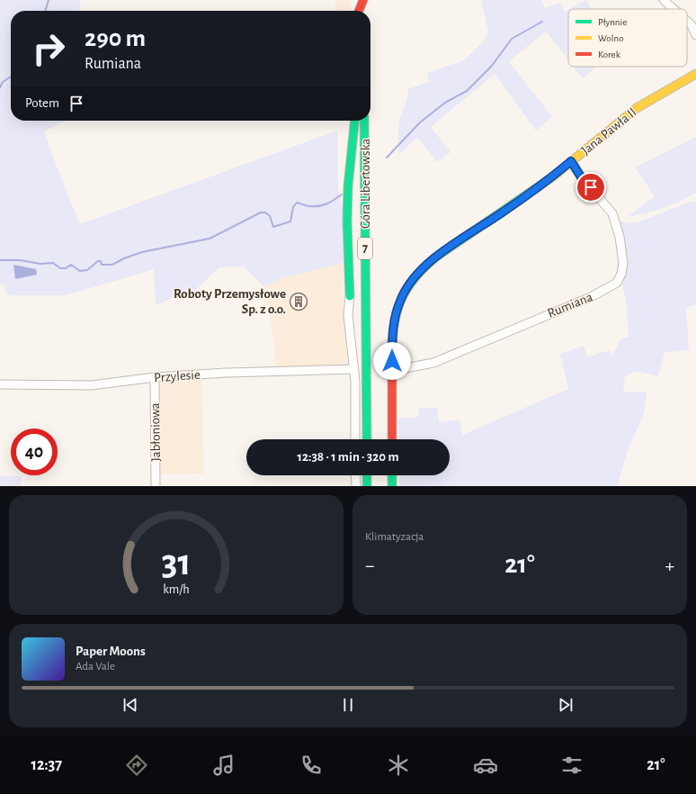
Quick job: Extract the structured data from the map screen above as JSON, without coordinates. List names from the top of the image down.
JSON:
{
  "streets": {
    "main road": ["Jana Pawła II", "Góra Libertowska", "7"],
    "street": ["Rumiana", "Przylesie", "Jabłoniowa"]
  },
  "crossings": [
    ["Jana Pawła II", "Rumiana"],
    ["Przylesie", "Jabłoniowa"]
  ],
  "places": {
    "building": ["Roboty Przemysłowe Sp. z o.o."]
  },
  "legend": ["Płynnie", "Wolno", "Korek"],
  "page": {
    "turn": ["290 m", "Rumiana"],
    "then": "Potem",
    "limit": "40",
    "trip": "12:38 · 1 min · 320 m",
    "tile": "Klimatyzacja",
    "heat": ["−", "21°", "+"],
    "song": ["Paper Moons", "Ada Vale"],
    "tabs": ["12:37", "21°"],
    "gauge": ["31", "km/h"]
  }
}
